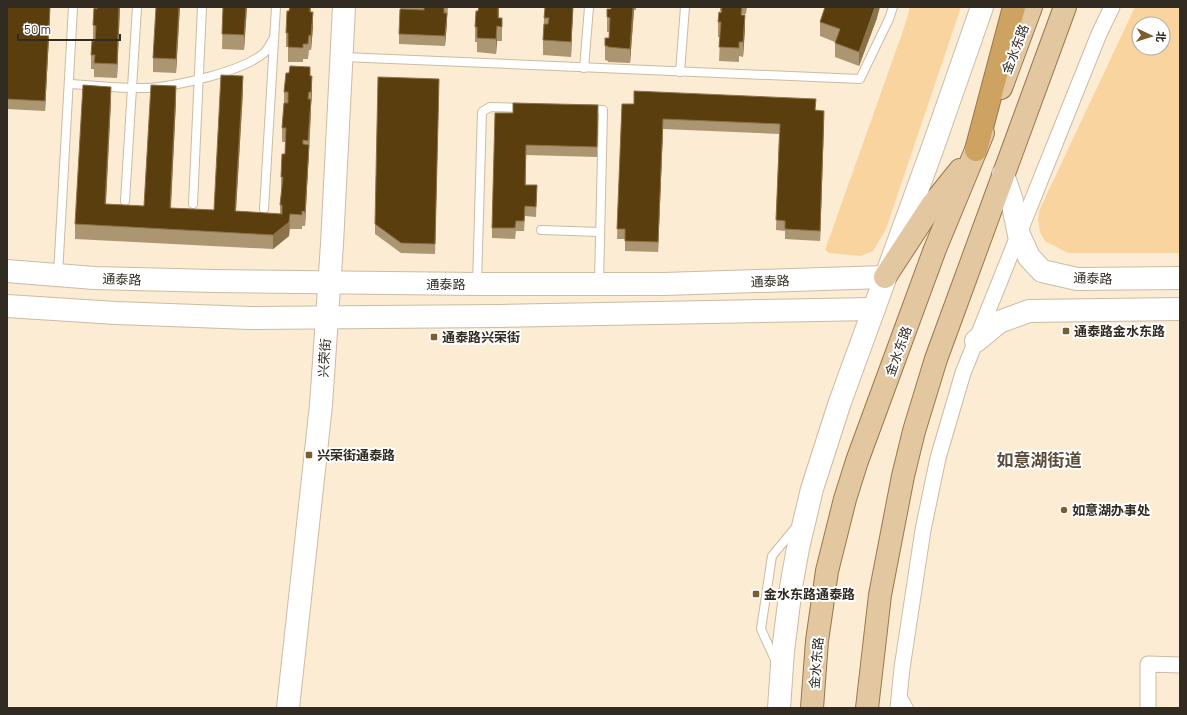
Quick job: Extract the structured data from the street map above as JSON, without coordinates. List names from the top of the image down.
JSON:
{
  "streets": {
    "main road": ["金水东路"],
    "street": ["通泰路", "兴荣街"]
  },
  "crossings": [
    ["通泰路", "兴荣街"]
  ],
  "districts": ["如意湖街道"],
  "places": {
    "transit": [
      "通泰路金水东路",
      "通泰路兴荣街",
      "兴荣街通泰路",
      "金水东路通泰路"
    ],
    "other": ["如意湖办事处"]
  },
  "scale_bar": "50 m",
  "north": "right"
}
